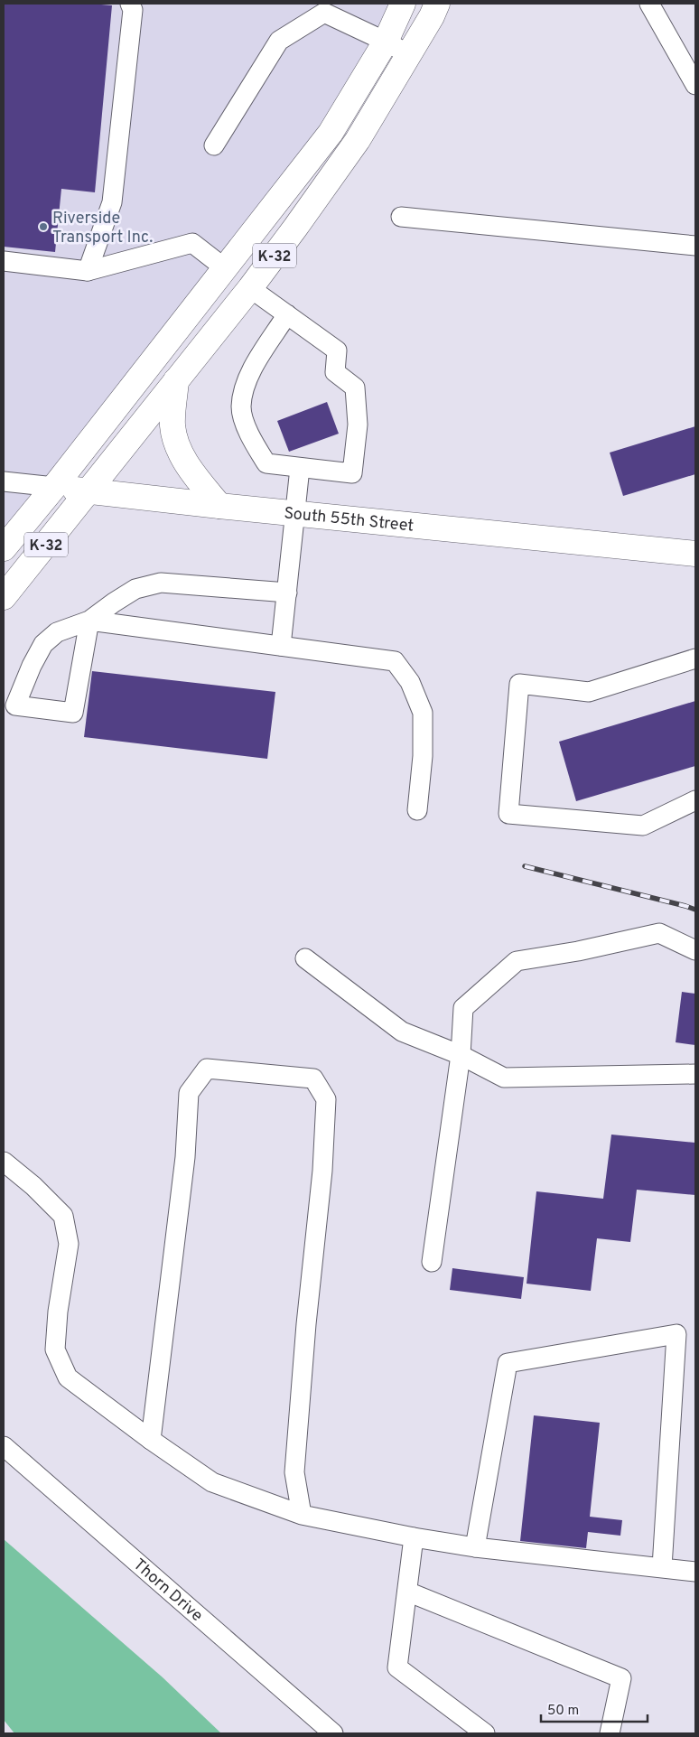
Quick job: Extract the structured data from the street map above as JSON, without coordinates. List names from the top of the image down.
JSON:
{
  "streets": {
    "main road": ["K-32", "South 55th Street"],
    "street": ["Thorn Drive"]
  },
  "crossings": [
    ["K-32", "South 55th Street"]
  ],
  "places": ["Riverside Transport Inc."],
  "scale_bar": "50 m"
}
